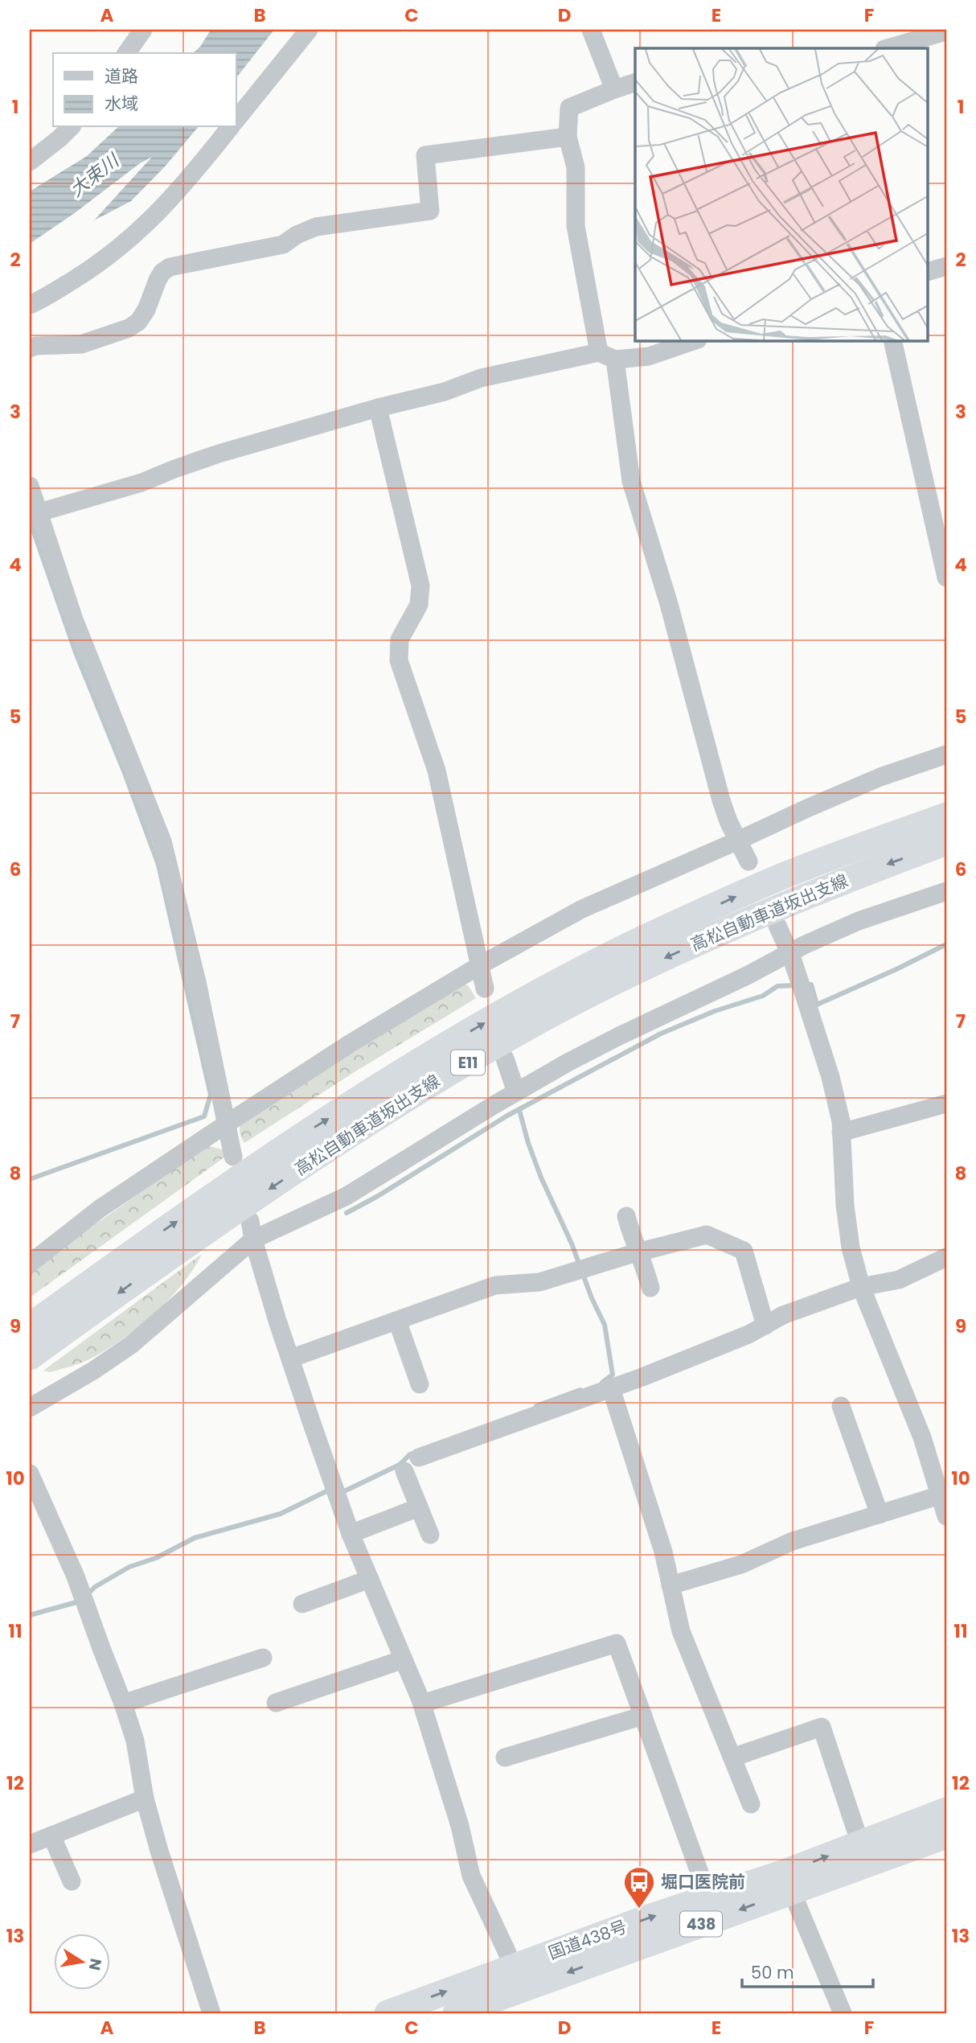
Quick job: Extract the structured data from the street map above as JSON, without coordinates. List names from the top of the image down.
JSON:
{
  "streets": {
    "highway": [
      "高松自動車道坂出支線",
      "E11",
      "438",
      "国道438号"
    ]
  },
  "water": ["大束川"],
  "places": {
    "bus stop": ["堀口医院前"]
  },
  "legend": ["道路", "水域"],
  "scale_bar": "50 m",
  "north": "right",
  "grid": {
    "columns": [
      "A",
      "B",
      "C",
      "D",
      "E",
      "F"
    ],
    "rows": [
      "1",
      "2",
      "3",
      "4",
      "5",
      "6",
      "7",
      "8",
      "9",
      "10",
      "11",
      "12",
      "13"
    ]
  }
}
